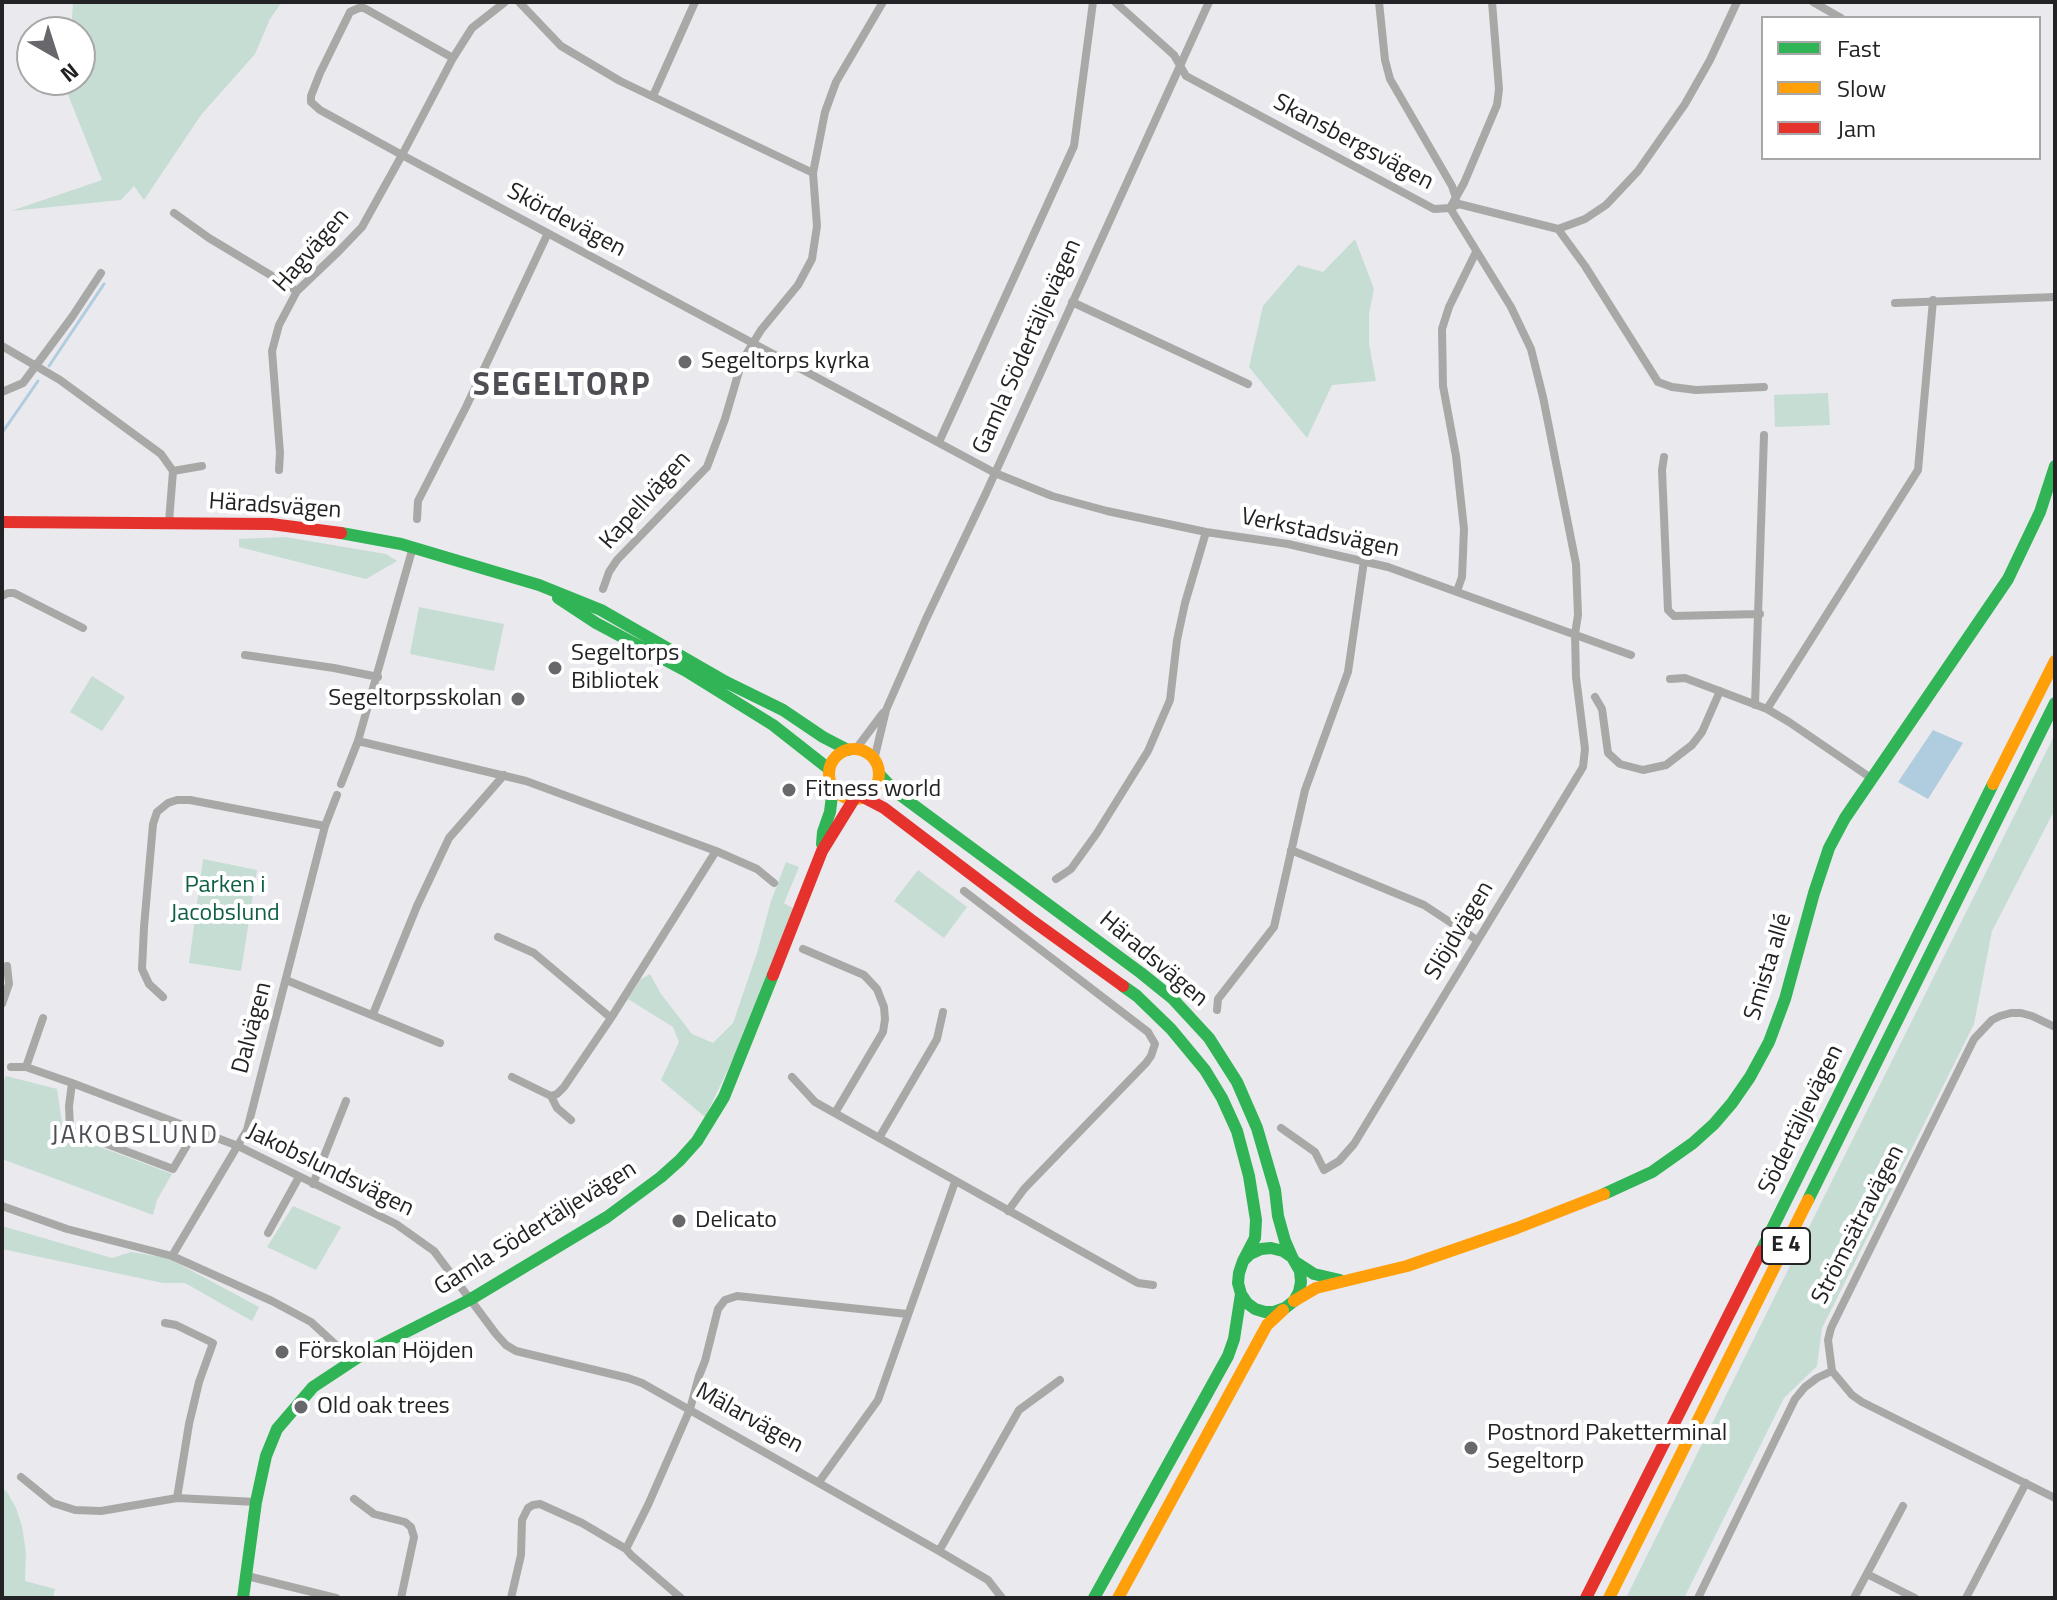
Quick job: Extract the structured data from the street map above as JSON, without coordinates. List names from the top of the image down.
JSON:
{
  "streets": {
    "main road": [
      "Gamla Södertäljevägen",
      "Häradsvägen",
      "Smista allé",
      "Södertäljevägen",
      "E 4"
    ],
    "street": [
      "Skansbergsvägen",
      "Skördevägen",
      "Hagvägen",
      "Kapellvägen",
      "Verkstadsvägen",
      "Slöjdvägen",
      "Dalvägen",
      "Jakobslundsvägen",
      "Strömsätravägen",
      "Mälarvägen"
    ]
  },
  "crossings": [
    ["Skansbergsvägen", "Gamla Södertäljevägen"],
    ["Skansbergsvägen", "Slöjdvägen"],
    ["Skördevägen", "Hagvägen"],
    ["Skördevägen", "Gamla Södertäljevägen"],
    ["Skördevägen", "Kapellvägen"],
    ["Skördevägen", "Verkstadsvägen"],
    ["Gamla Södertäljevägen", "Häradsvägen"],
    ["Gamla Södertäljevägen", "Verkstadsvägen"],
    ["Gamla Södertäljevägen", "Jakobslundsvägen"],
    ["Gamla Södertäljevägen", "Mälarvägen"],
    ["Häradsvägen", "Smista allé"],
    ["Verkstadsvägen", "Slöjdvägen"],
    ["Dalvägen", "Jakobslundsvägen"],
    ["Jakobslundsvägen", "Mälarvägen"]
  ],
  "districts": ["SEGELTORP", "JAKOBSLUND"],
  "parks": ["Parken i Jacobslund"],
  "places": [
    "Segeltorps kyrka",
    "Segeltorps Bibliotek",
    "Segeltorpsskolan",
    "Fitness world",
    "Delicato",
    "Förskolan Höjden",
    "Old oak trees",
    "Postnord Paketterminal Segeltorp"
  ],
  "legend": ["Fast", "Slow", "Jam"],
  "north": "bottom right"
}
